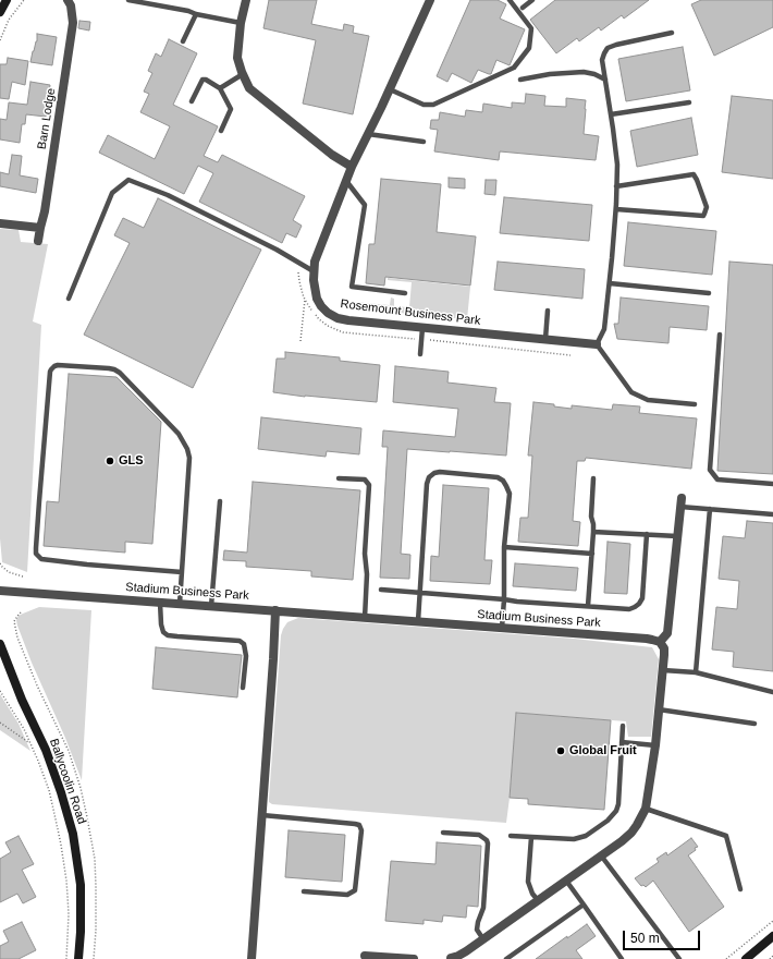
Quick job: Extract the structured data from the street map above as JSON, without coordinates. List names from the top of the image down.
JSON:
{
  "streets": {
    "street": [
      "Barn Lodge",
      "Rosemount Business Park",
      "Stadium Business Park",
      "Ballycoolin Road"
    ]
  },
  "places": ["GLS", "Global Fruit"],
  "scale_bar": "50 m"
}
